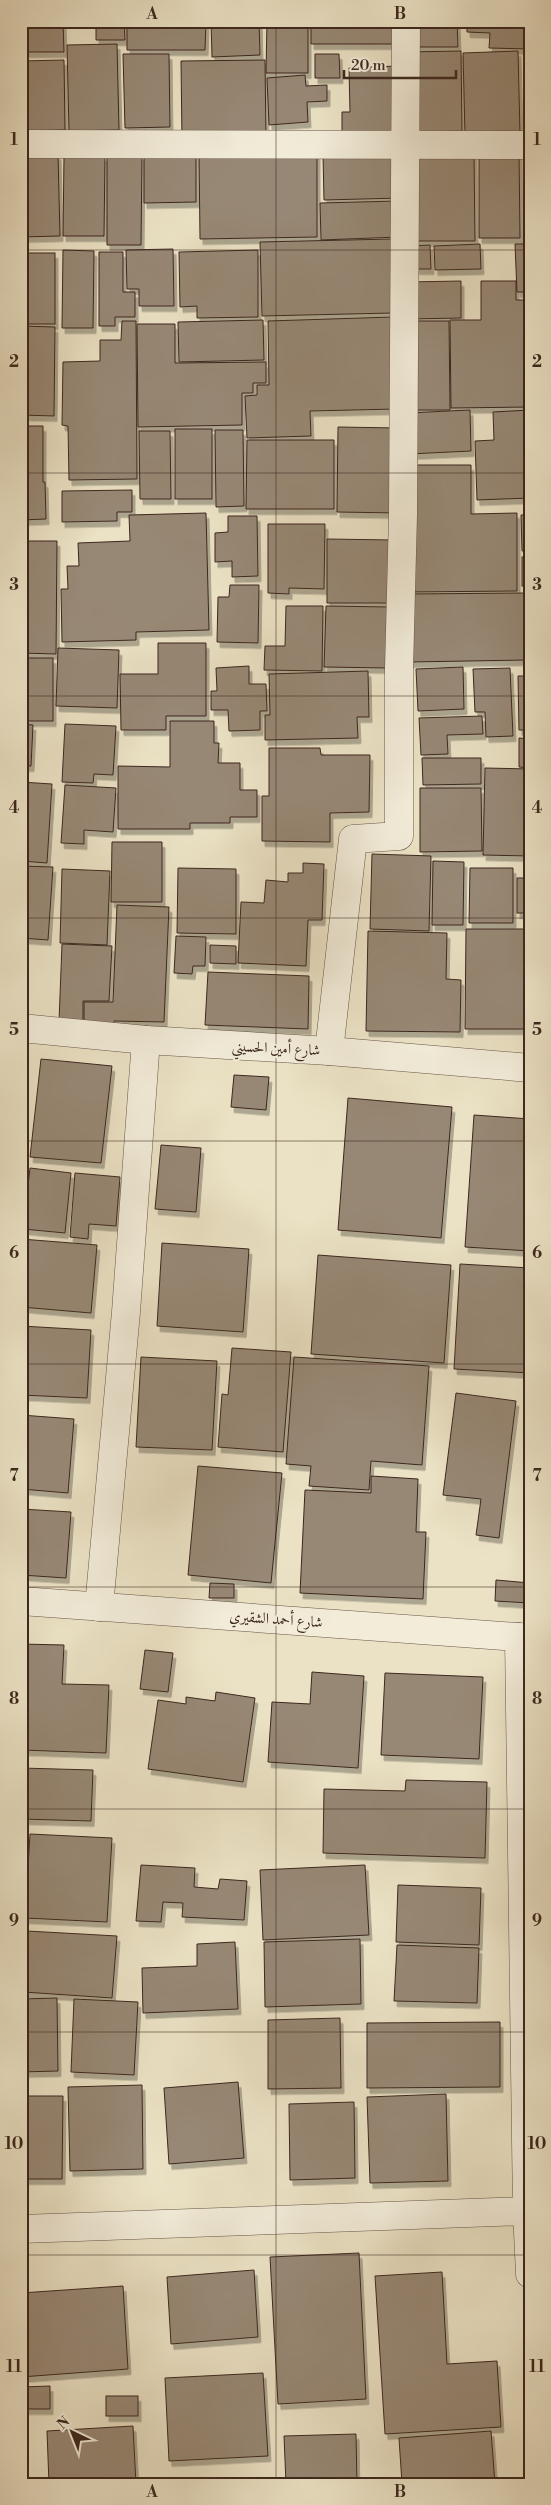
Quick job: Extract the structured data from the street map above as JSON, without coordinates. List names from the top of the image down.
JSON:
{
  "streets": {
    "street": ["شارع أمين الحسيني", "شارع أحمد الشقيري"]
  },
  "scale_bar": "20 m",
  "north": "top left",
  "grid": {
    "columns": ["A", "B"],
    "rows": [
      "1",
      "2",
      "3",
      "4",
      "5",
      "6",
      "7",
      "8",
      "9",
      "10",
      "11"
    ]
  }
}
